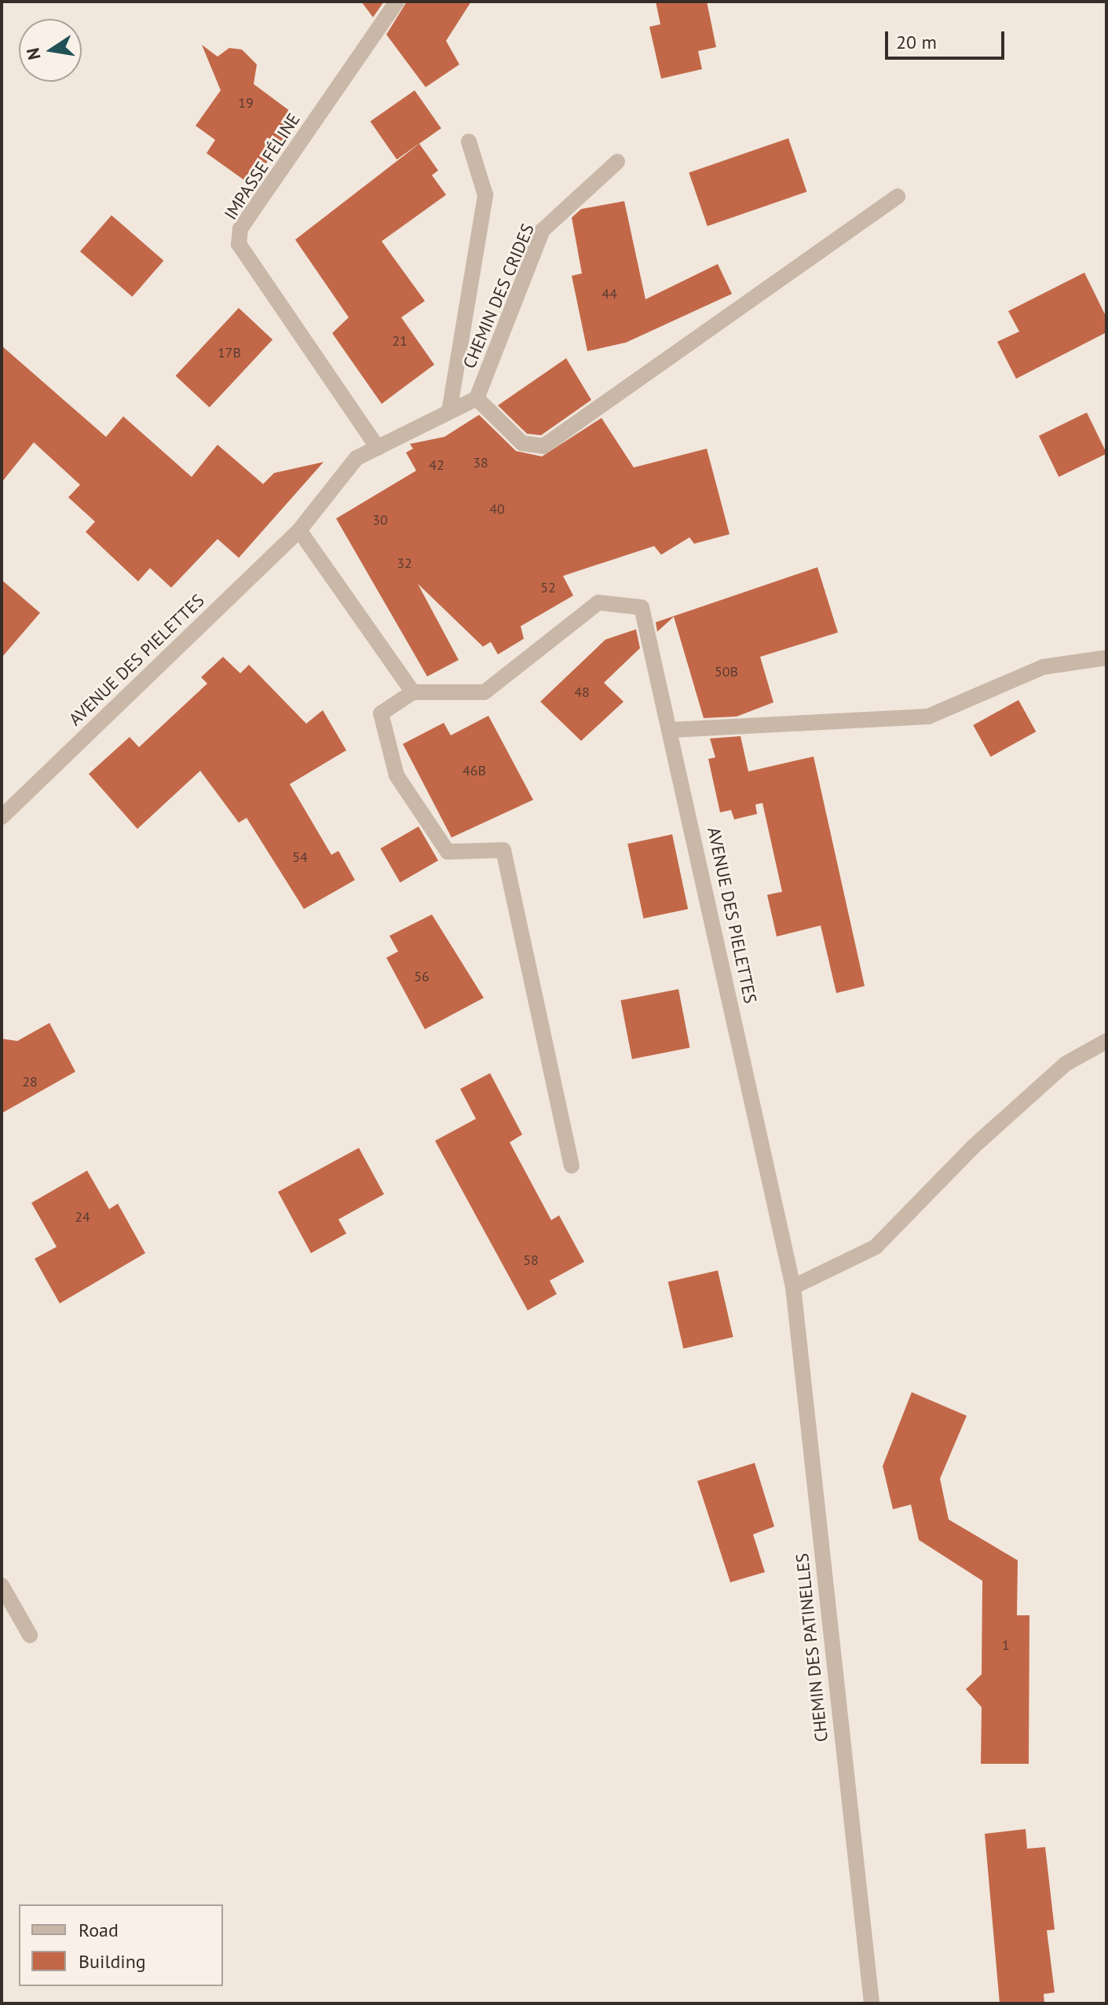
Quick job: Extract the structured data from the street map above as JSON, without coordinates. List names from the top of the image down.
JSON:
{
  "streets": {
    "street": [
      "IMPASSE FÉLINE",
      "CHEMIN DES CRIDES",
      "AVENUE DES PIELETTES",
      "CHEMIN DES PATINELLES"
    ]
  },
  "crossings": [
    ["IMPASSE FÉLINE", "AVENUE DES PIELETTES"],
    ["CHEMIN DES CRIDES", "AVENUE DES PIELETTES"],
    ["AVENUE DES PIELETTES", "CHEMIN DES PATINELLES"]
  ],
  "house_numbers": [
    "19",
    "44",
    "21",
    "17B",
    "38",
    "42",
    "40",
    "30",
    "32",
    "52",
    "50B",
    "48",
    "46B",
    "54",
    "56",
    "28",
    "24",
    "58",
    "1"
  ],
  "legend": ["Road", "Building"],
  "scale_bar": "20 m",
  "north": "left"
}
